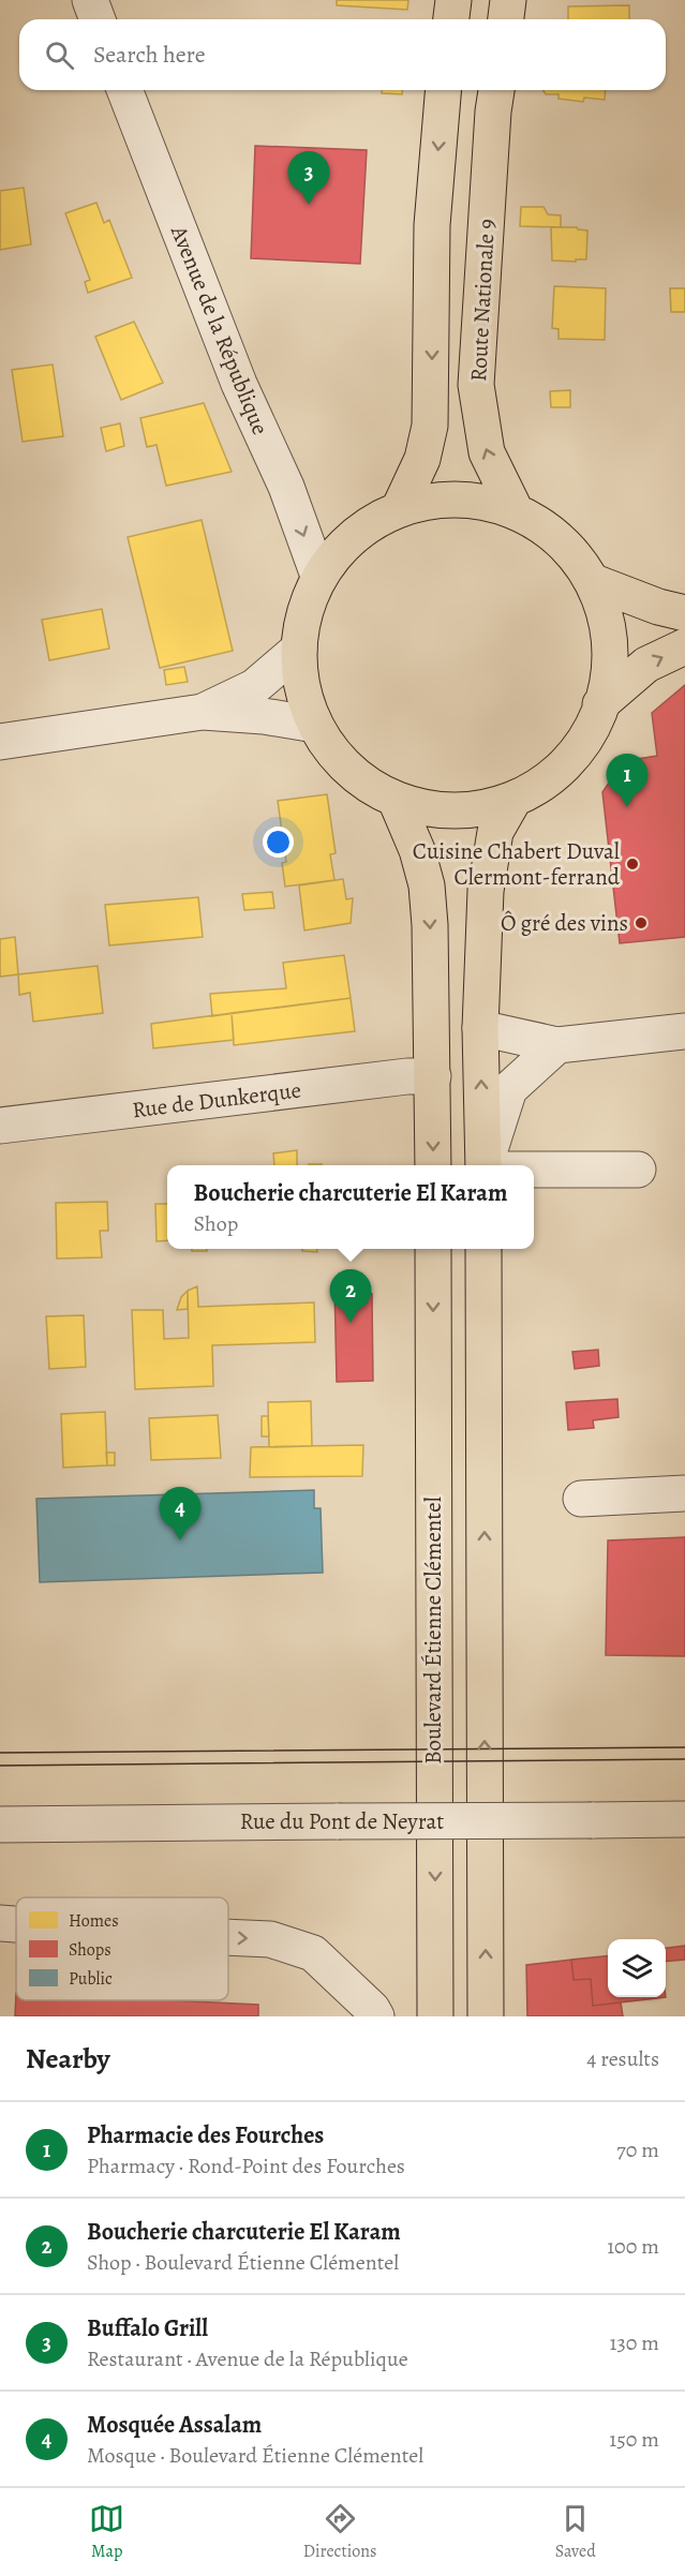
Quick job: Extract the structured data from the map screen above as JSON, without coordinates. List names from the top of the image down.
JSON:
{
  "streets": {
    "main road": ["Route Nationale 9", "Boulevard Étienne Clémentel"],
    "street": ["Avenue de la République", "Rue de Dunkerque", "Rue du Pont de Neyrat"]
  },
  "one_way": ["Avenue de la République"],
  "places": ["Cuisine Chabert Duval Clermont-ferrand", "Ô gré des vins"],
  "legend": ["Homes", "Shops", "Public"],
  "page": {
    "search": "Search here",
    "pins": [
      "3",
      "1",
      "2",
      "4"
    ],
    "popup": ["Boucherie charcuterie El Karam", "Shop"],
    "heading": ["Nearby", "4 results"],
    "list": [
      {
        "mark": "1",
        "name": "Pharmacie des Fourches",
        "note": "Pharmacy · Rond-Point des Fourches",
        "value": "70 m"
      },
      {
        "mark": "2",
        "name": "Boucherie charcuterie El Karam",
        "note": "Shop · Boulevard Étienne Clémentel",
        "value": "100 m"
      },
      {
        "mark": "3",
        "name": "Buffalo Grill",
        "note": "Restaurant · Avenue de la République",
        "value": "130 m"
      },
      {
        "mark": "4",
        "name": "Mosquée Assalam",
        "note": "Mosque · Boulevard Étienne Clémentel",
        "value": "150 m"
      }
    ],
    "nav": ["Map", "Directions", "Saved"]
  }
}
